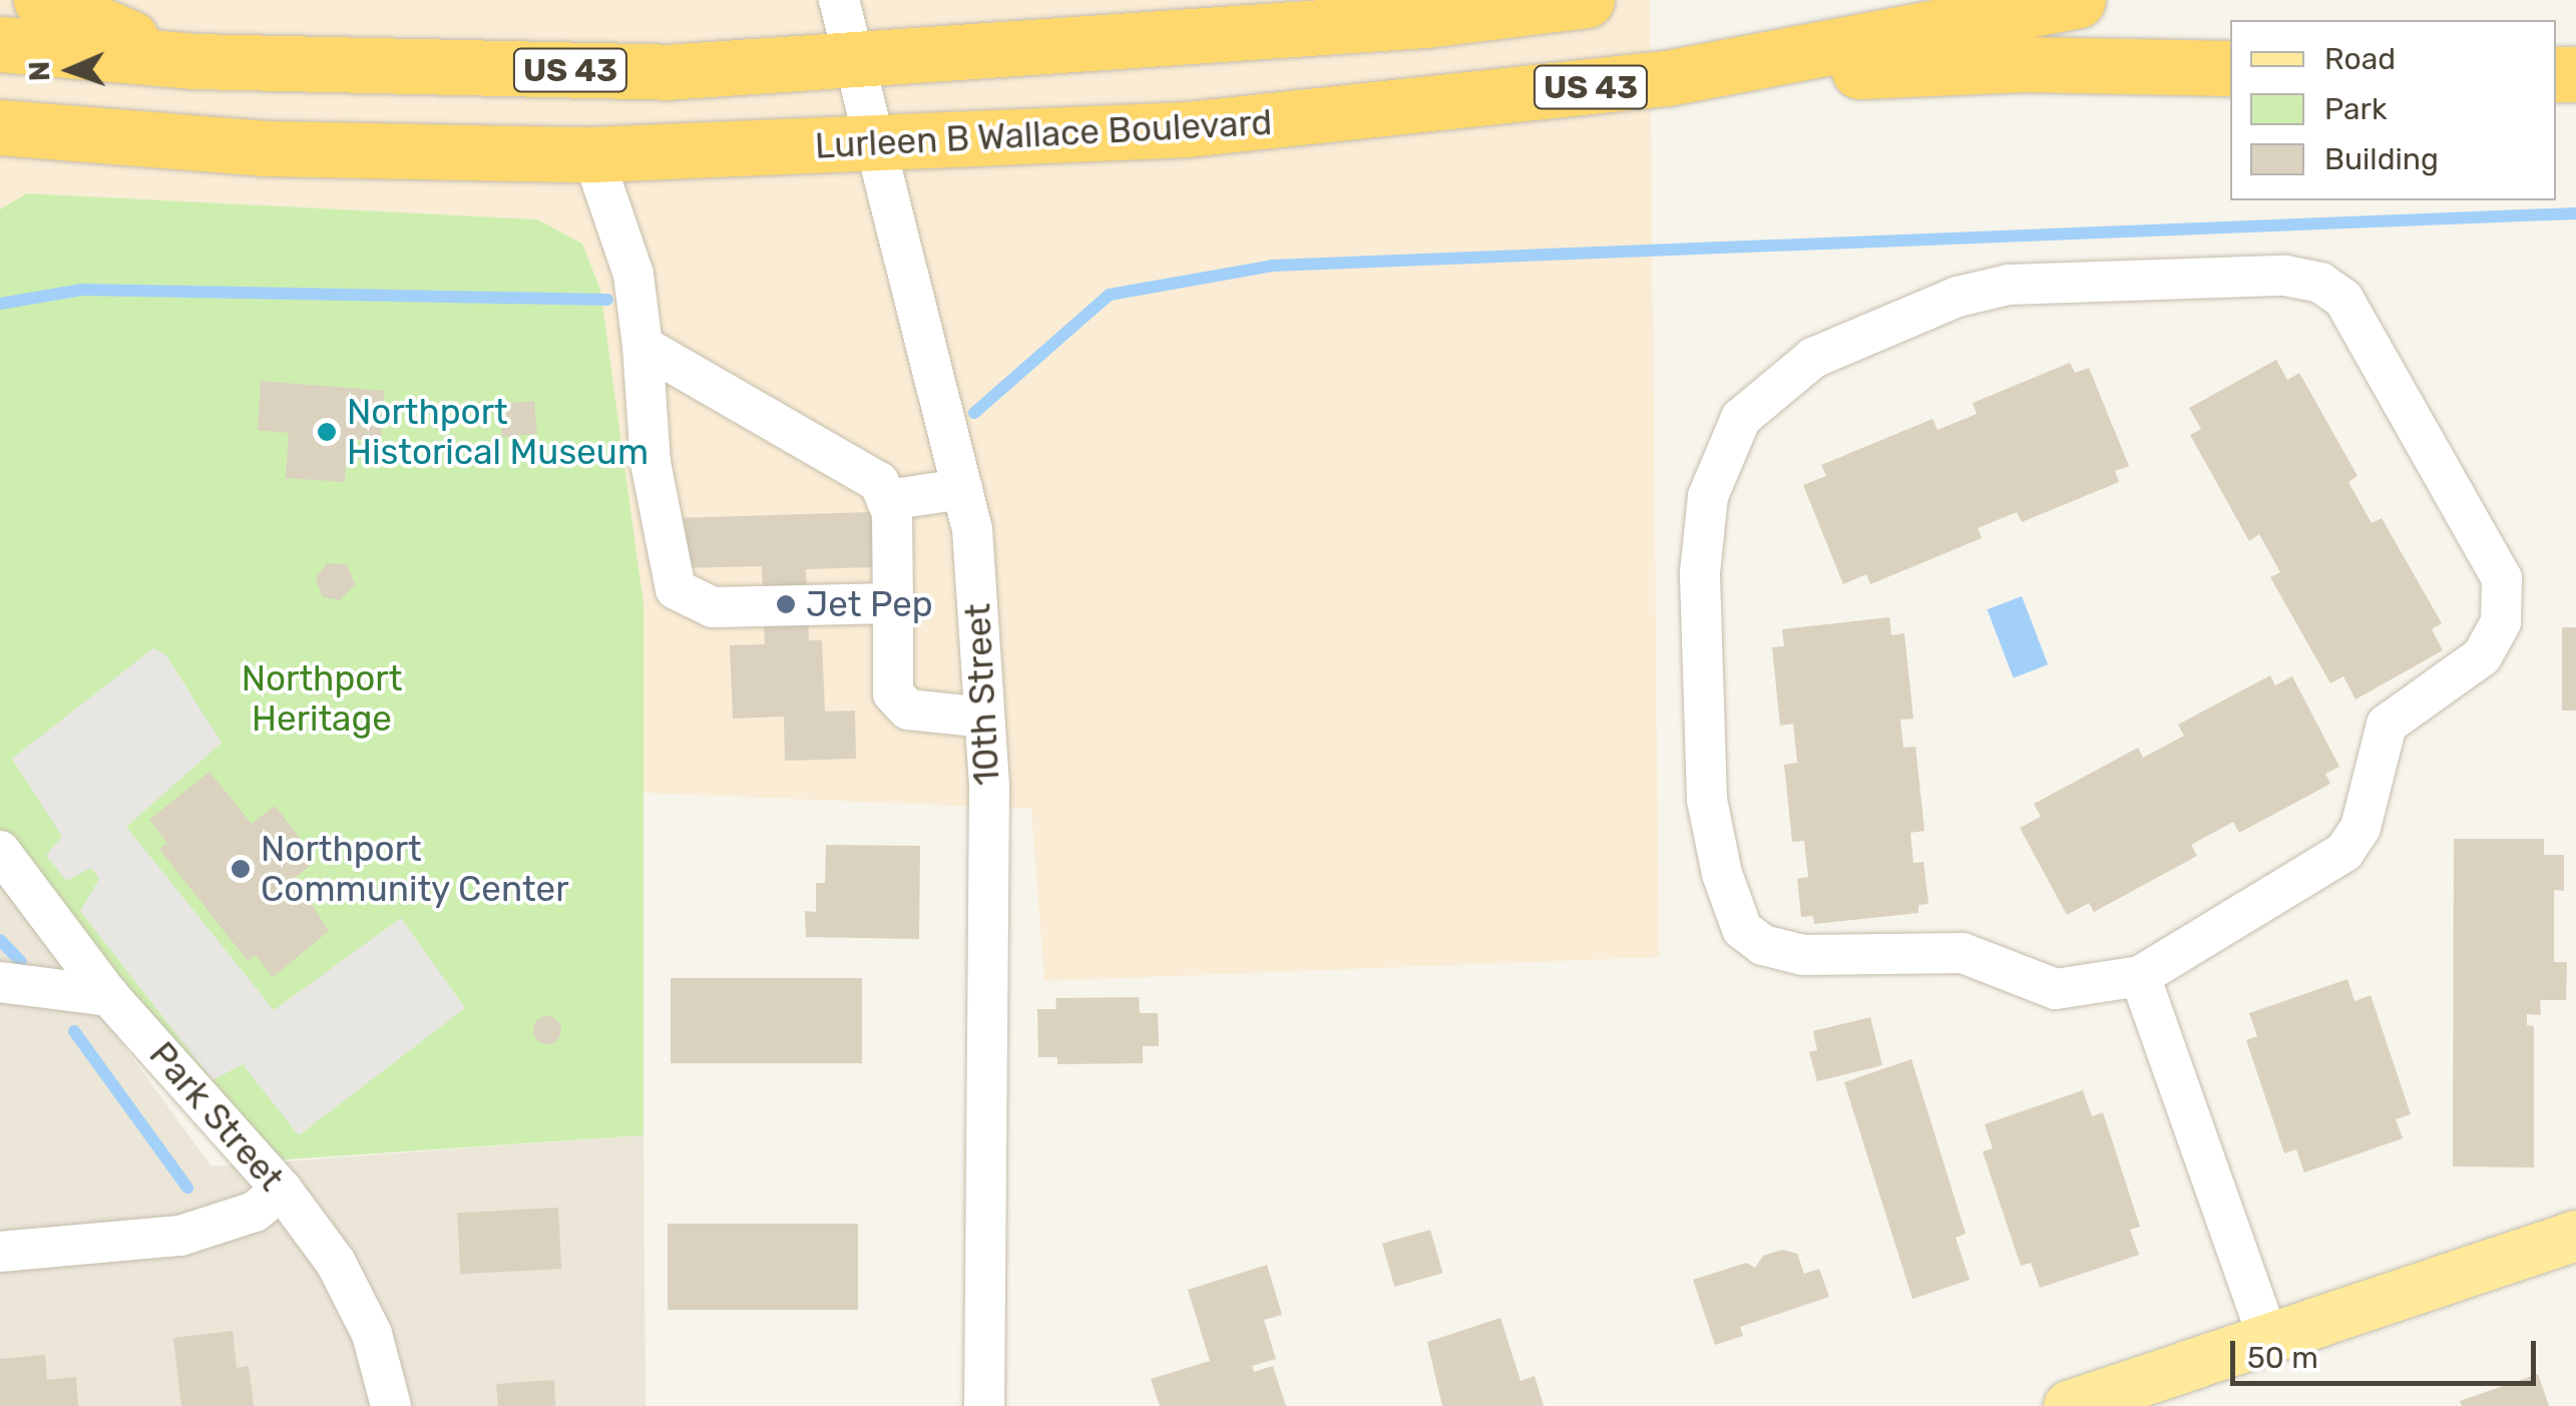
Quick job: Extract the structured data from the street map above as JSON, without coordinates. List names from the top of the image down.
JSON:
{
  "streets": {
    "highway": ["US 43", "Lurleen B Wallace Boulevard"],
    "street": ["10th Street", "Park Street"]
  },
  "crossings": [
    ["US 43", "10th Street"],
    ["Lurleen B Wallace Boulevard", "10th Street"]
  ],
  "parks": ["Northport Heritage"],
  "places": ["Northport Historical Museum", "Jet Pep", "Northport Community Center"],
  "legend": ["Road", "Park", "Building"],
  "scale_bar": "50 m",
  "north": "left"
}
